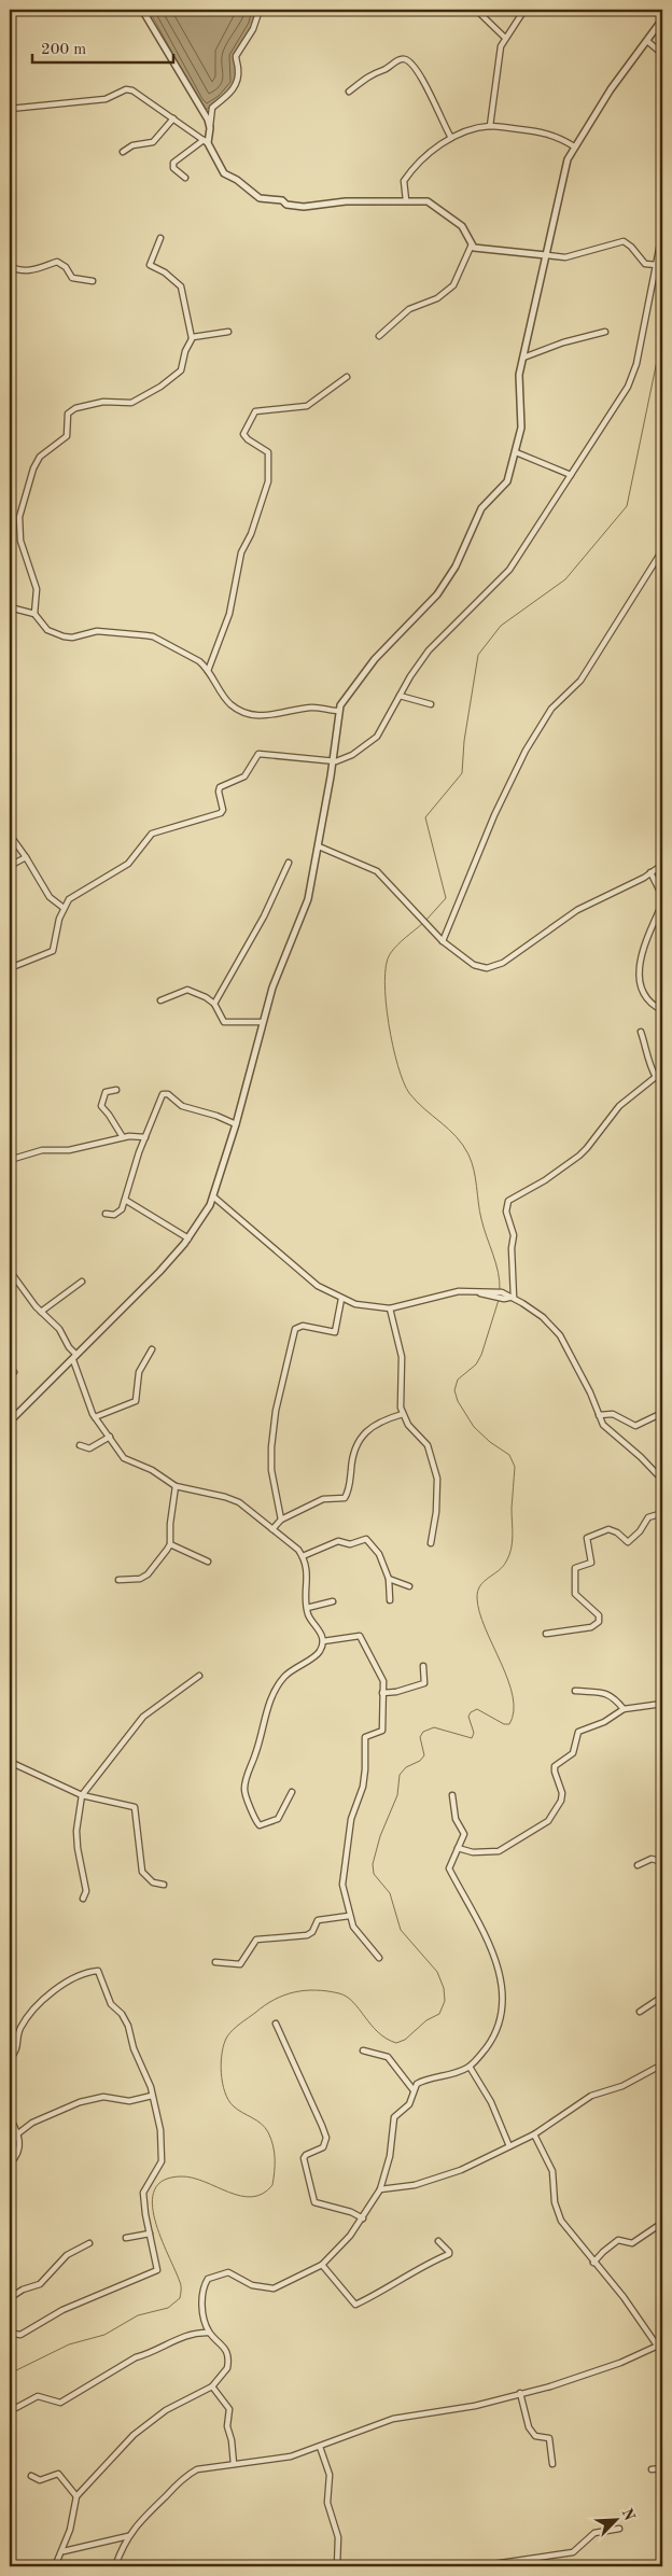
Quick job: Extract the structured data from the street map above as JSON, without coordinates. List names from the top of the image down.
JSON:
{
  "scale_bar": "200 m",
  "north": "top right"
}
